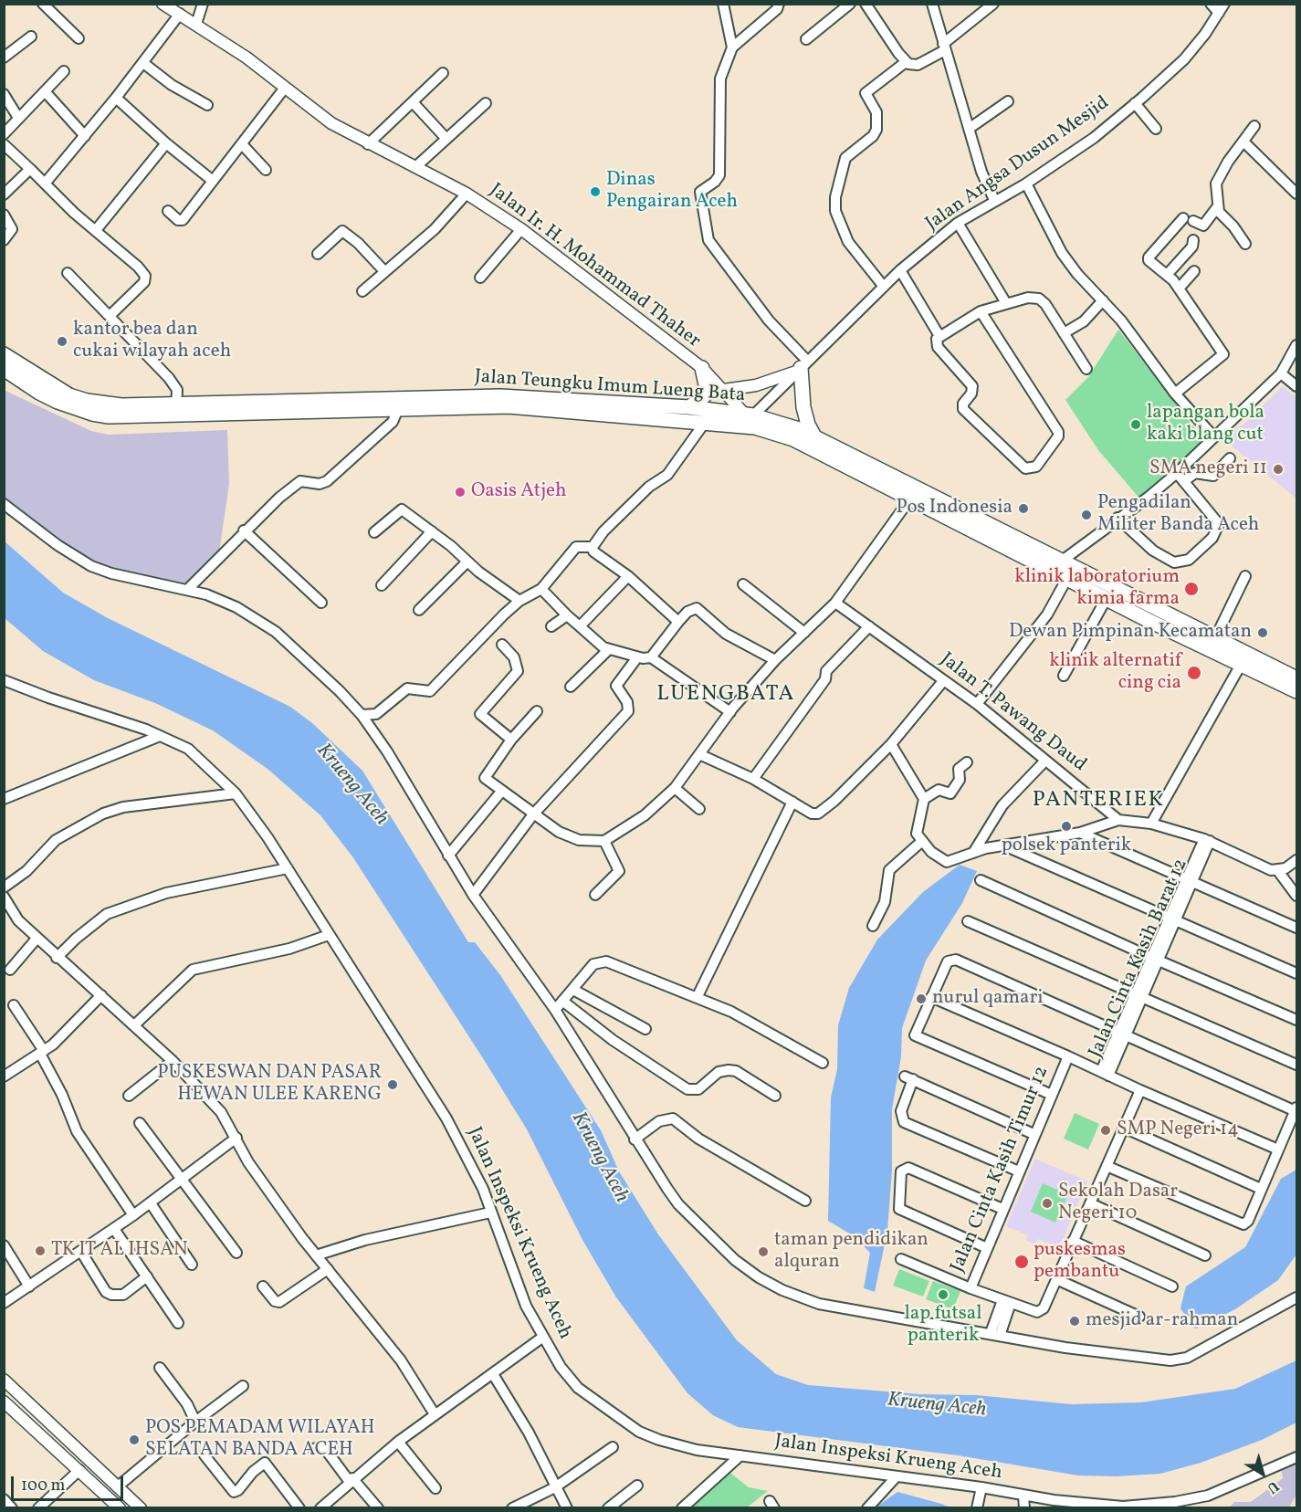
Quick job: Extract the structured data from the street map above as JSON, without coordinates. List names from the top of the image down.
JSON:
{
  "streets": {
    "highway": ["Jalan Teungku Imum Lueng Bata"],
    "main road": ["Jalan Ir. H. Mohammad Thaher"],
    "street": [
      "Jalan Angsa Dusun Mesjid",
      "Jalan T. Pawang Daud",
      "Jalan Cinta Kasih Barat 12",
      "Jalan Cinta Kasih Timur 12",
      "Jalan Inspeksi Krueng Aceh"
    ]
  },
  "crossings": [
    ["Jalan Angsa Dusun Mesjid", "Jalan Ir. H. Mohammad Thaher"],
    ["Jalan Angsa Dusun Mesjid", "Jalan Teungku Imum Lueng Bata"],
    ["Jalan Ir. H. Mohammad Thaher", "Jalan Teungku Imum Lueng Bata"],
    ["Jalan Cinta Kasih Barat 12", "Jalan Cinta Kasih Timur 12"]
  ],
  "districts": ["LUENGBATA", "PANTERIEK"],
  "water": ["Krueng Aceh"],
  "places": [
    "Dinas Pengairan Aceh",
    "kantor bea dan cukai wilayah aceh",
    "lapangan bola kaki blang cut",
    "SMA negeri 11",
    "Oasis Atjeh",
    "Pos Indonesia",
    "Pengadilan Militer Banda Aceh",
    "klinik laboratorium kimia farma",
    "Dewan Pimpinan Kecamatan",
    "klinik alternatif cing cia",
    "polsek panterik",
    "nurul qamari",
    "PUSKESWAN DAN PASAR HEWAN ULEE KARENG",
    "SMP Negeri 14",
    "Sekolah Dasar Negeri 10",
    "TK IT AL IHSAN",
    "taman pendidikan alquran",
    "puskesmas pembantu",
    "lap futsal panterik",
    "mesjid ar-rahman",
    "POS PEMADAM WILAYAH SELATAN BANDA ACEH"
  ],
  "scale_bar": "100 m",
  "north": "bottom right"
}
